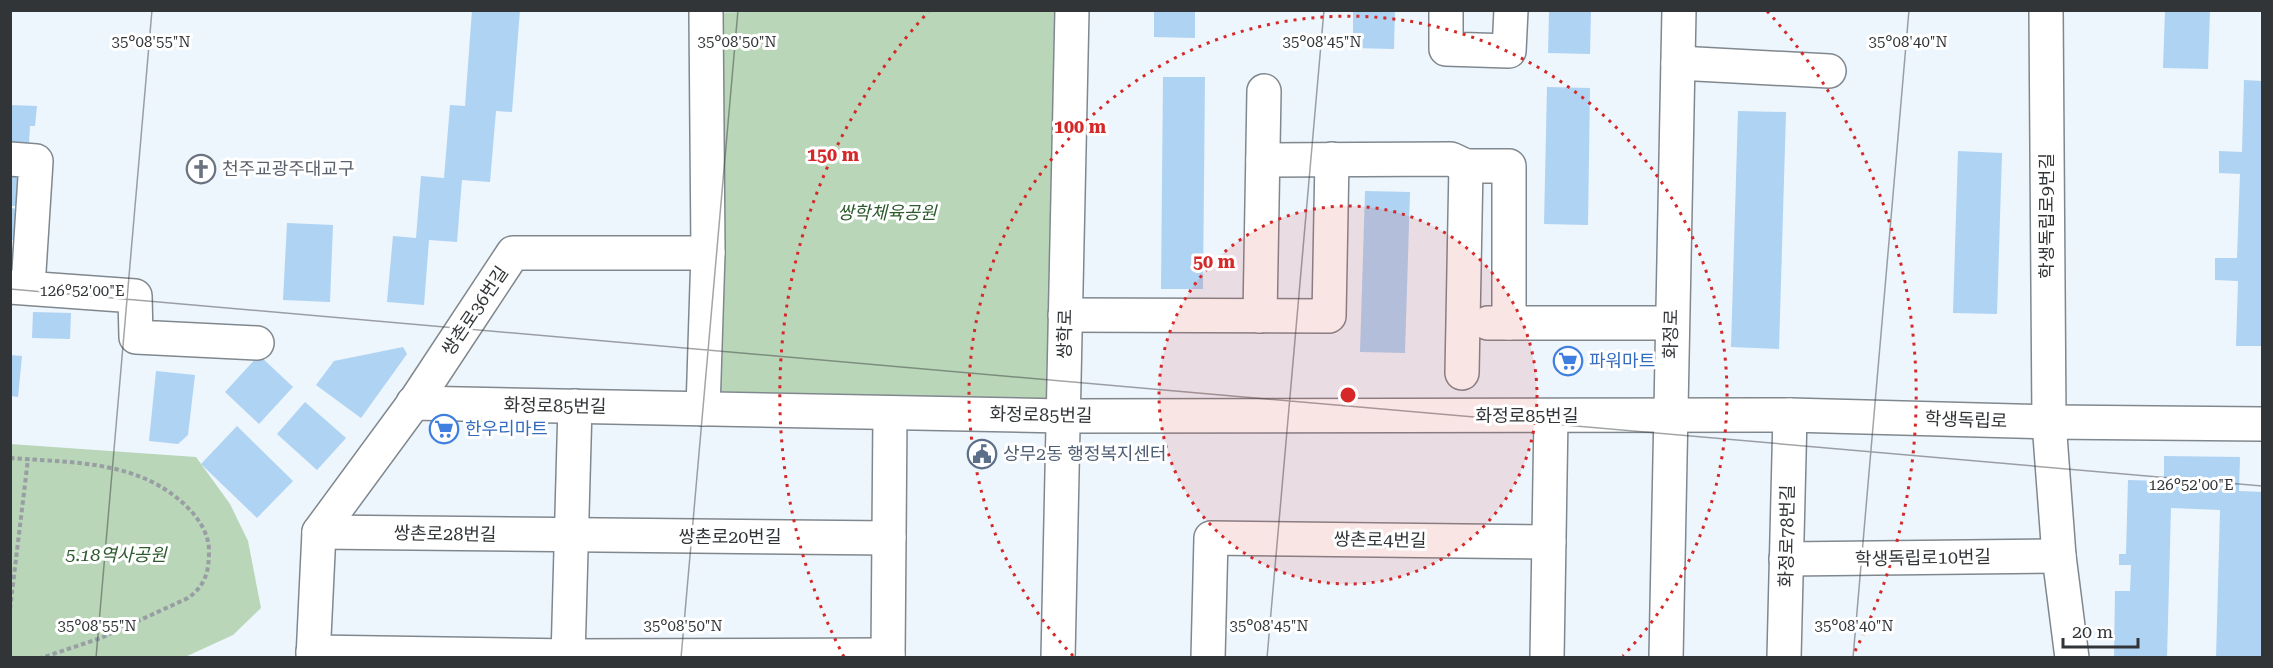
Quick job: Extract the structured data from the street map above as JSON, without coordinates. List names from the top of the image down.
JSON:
{
  "streets": {
    "street": [
      "학생독립로9번길",
      "쌍촌로36번길",
      "쌍학로",
      "화정로",
      "화정로85번길",
      "학생독립로",
      "쌍촌로28번길",
      "화정로78번길",
      "쌍촌로20번길",
      "쌍촌로4번길",
      "학생독립로10번길"
    ]
  },
  "crossings": [
    ["학생독립로9번길", "학생독립로"],
    ["쌍촌로36번길", "화정로85번길"],
    ["쌍촌로36번길", "쌍촌로28번길"],
    ["쌍학로", "화정로85번길"],
    ["화정로", "화정로85번길"],
    ["화정로", "학생독립로"],
    ["화정로85번길", "학생독립로"],
    ["학생독립로", "화정로78번길"],
    ["쌍촌로28번길", "쌍촌로20번길"],
    ["화정로78번길", "학생독립로10번길"]
  ],
  "parks": ["쌍학체육공원", "5.18역사공원"],
  "places": {
    "church": ["천주교광주대교구"],
    "supermarket": ["파워마트", "한우리마트"],
    "public building": ["상무2동 행정복지센터"]
  },
  "scale_bar": "20 m",
  "coordinates": [
    "35°08'55\"N",
    "35°08'50\"N",
    "35°08'45\"N",
    "35°08'40\"N",
    "126°52'00\"E"
  ],
  "rings": ["100 m", "150 m", "50 m"]
}
